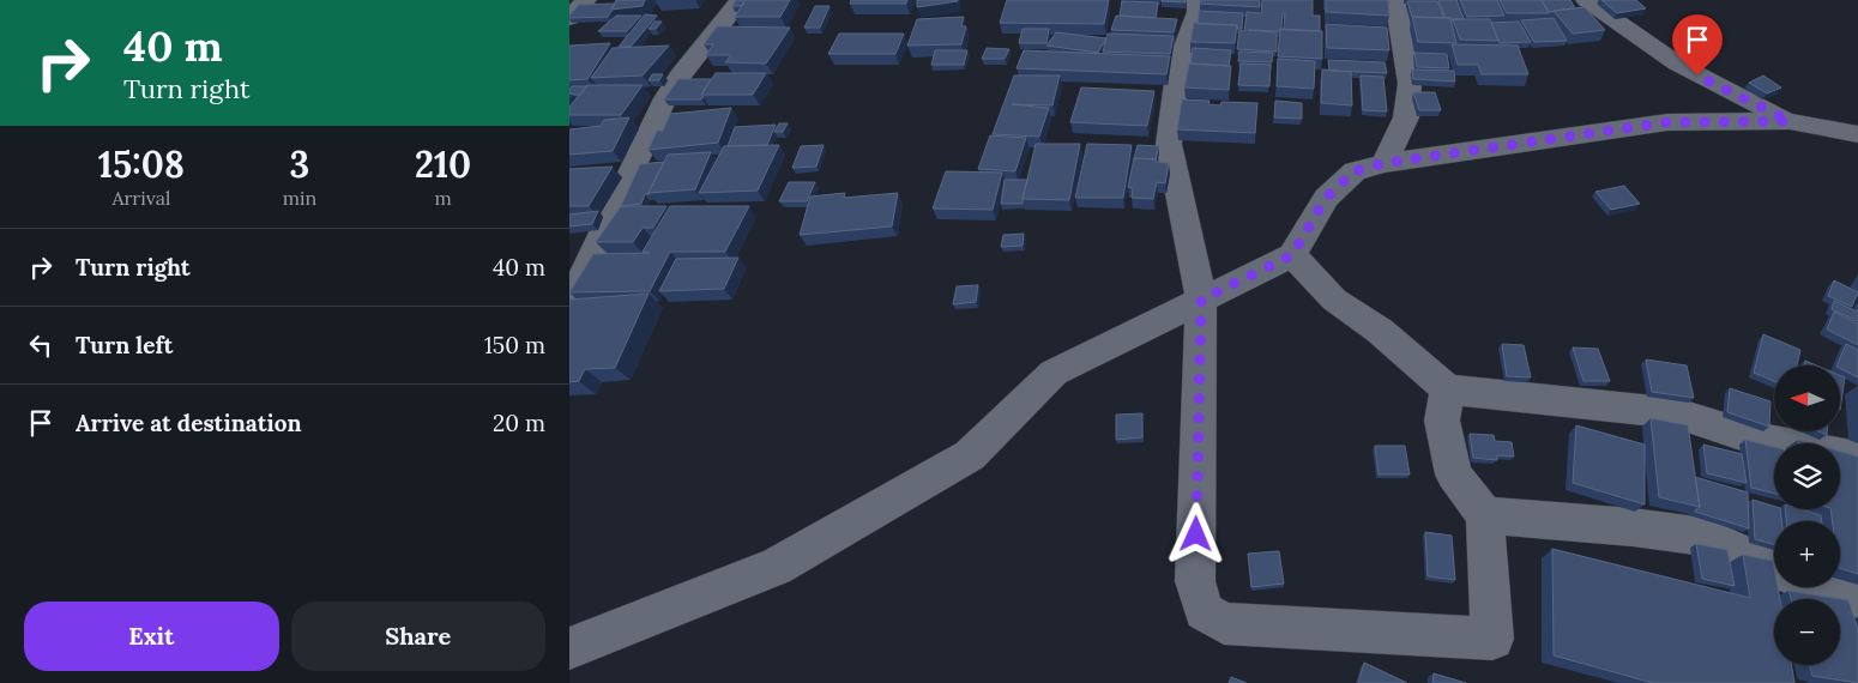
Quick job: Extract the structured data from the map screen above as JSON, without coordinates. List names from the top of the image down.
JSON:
{
  "north": "left",
  "page": {
    "turn": ["40 m", "Turn right"],
    "eta": [
      "15:08",
      "Arrival",
      "3",
      "min",
      "210",
      "m"
    ],
    "list": [
      {
        "name": "Turn right",
        "value": "40 m"
      },
      {
        "name": "Turn left",
        "value": "150 m"
      },
      {
        "name": "Arrive at destination",
        "value": "20 m"
      }
    ],
    "map_buttons": ["+", "−"],
    "buttons": ["Exit", "Share"]
  }
}
